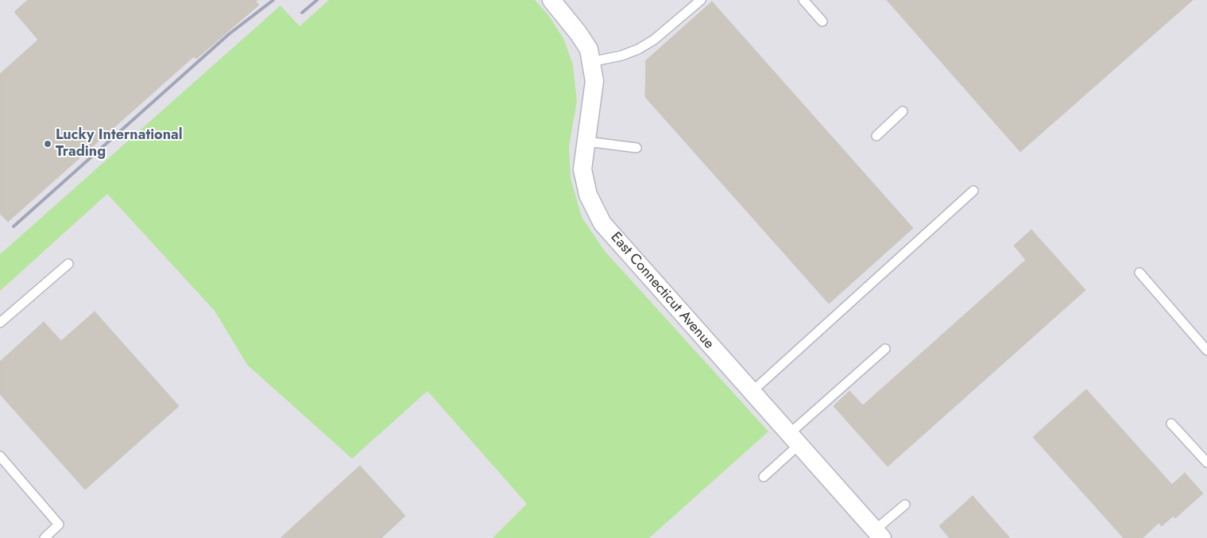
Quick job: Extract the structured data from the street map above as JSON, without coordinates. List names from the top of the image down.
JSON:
{
  "streets": {
    "street": ["East Connecticut Avenue"]
  },
  "places": ["Lucky International Trading"]
}
